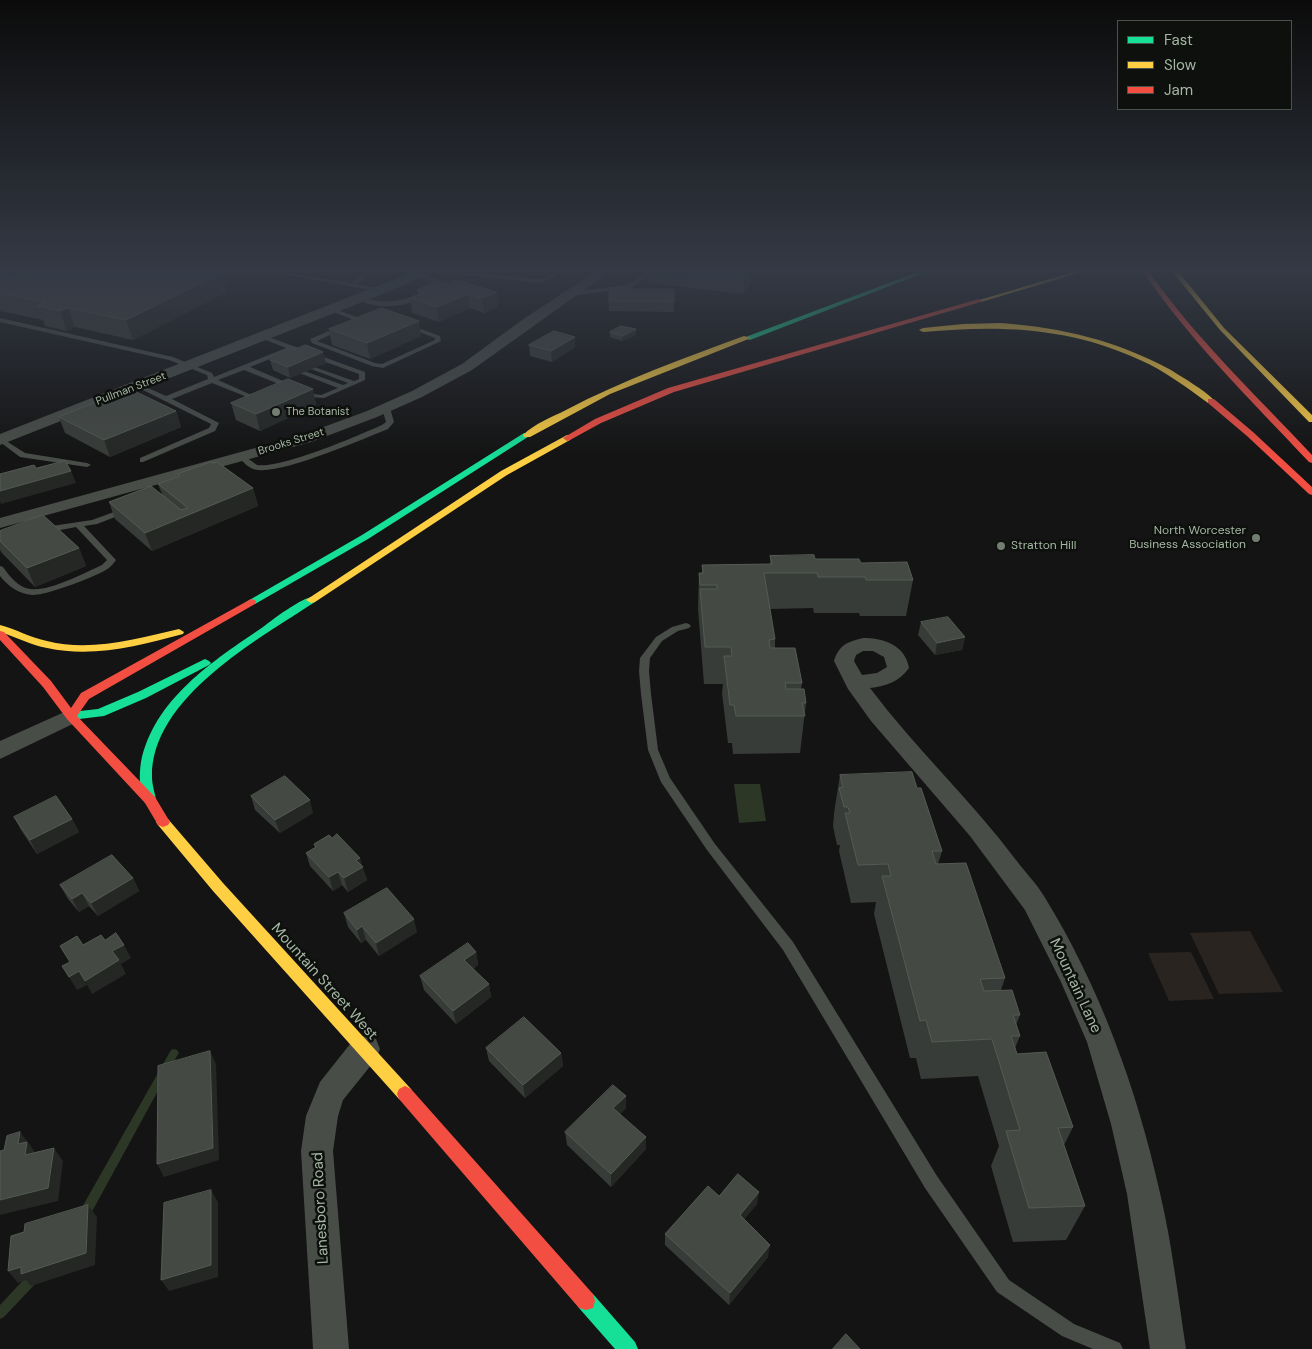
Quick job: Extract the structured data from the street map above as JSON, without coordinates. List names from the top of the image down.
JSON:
{
  "streets": {
    "main road": ["Mountain Street West"],
    "street": [
      "Pullman Street",
      "Brooks Street",
      "Mountain Lane",
      "Lanesboro Road"
    ]
  },
  "crossings": [
    ["Mountain Street West", "Lanesboro Road"]
  ],
  "places": ["The Botanist", "North Worcester Business Association", "Stratton Hill"],
  "legend": ["Fast", "Slow", "Jam"]
}
